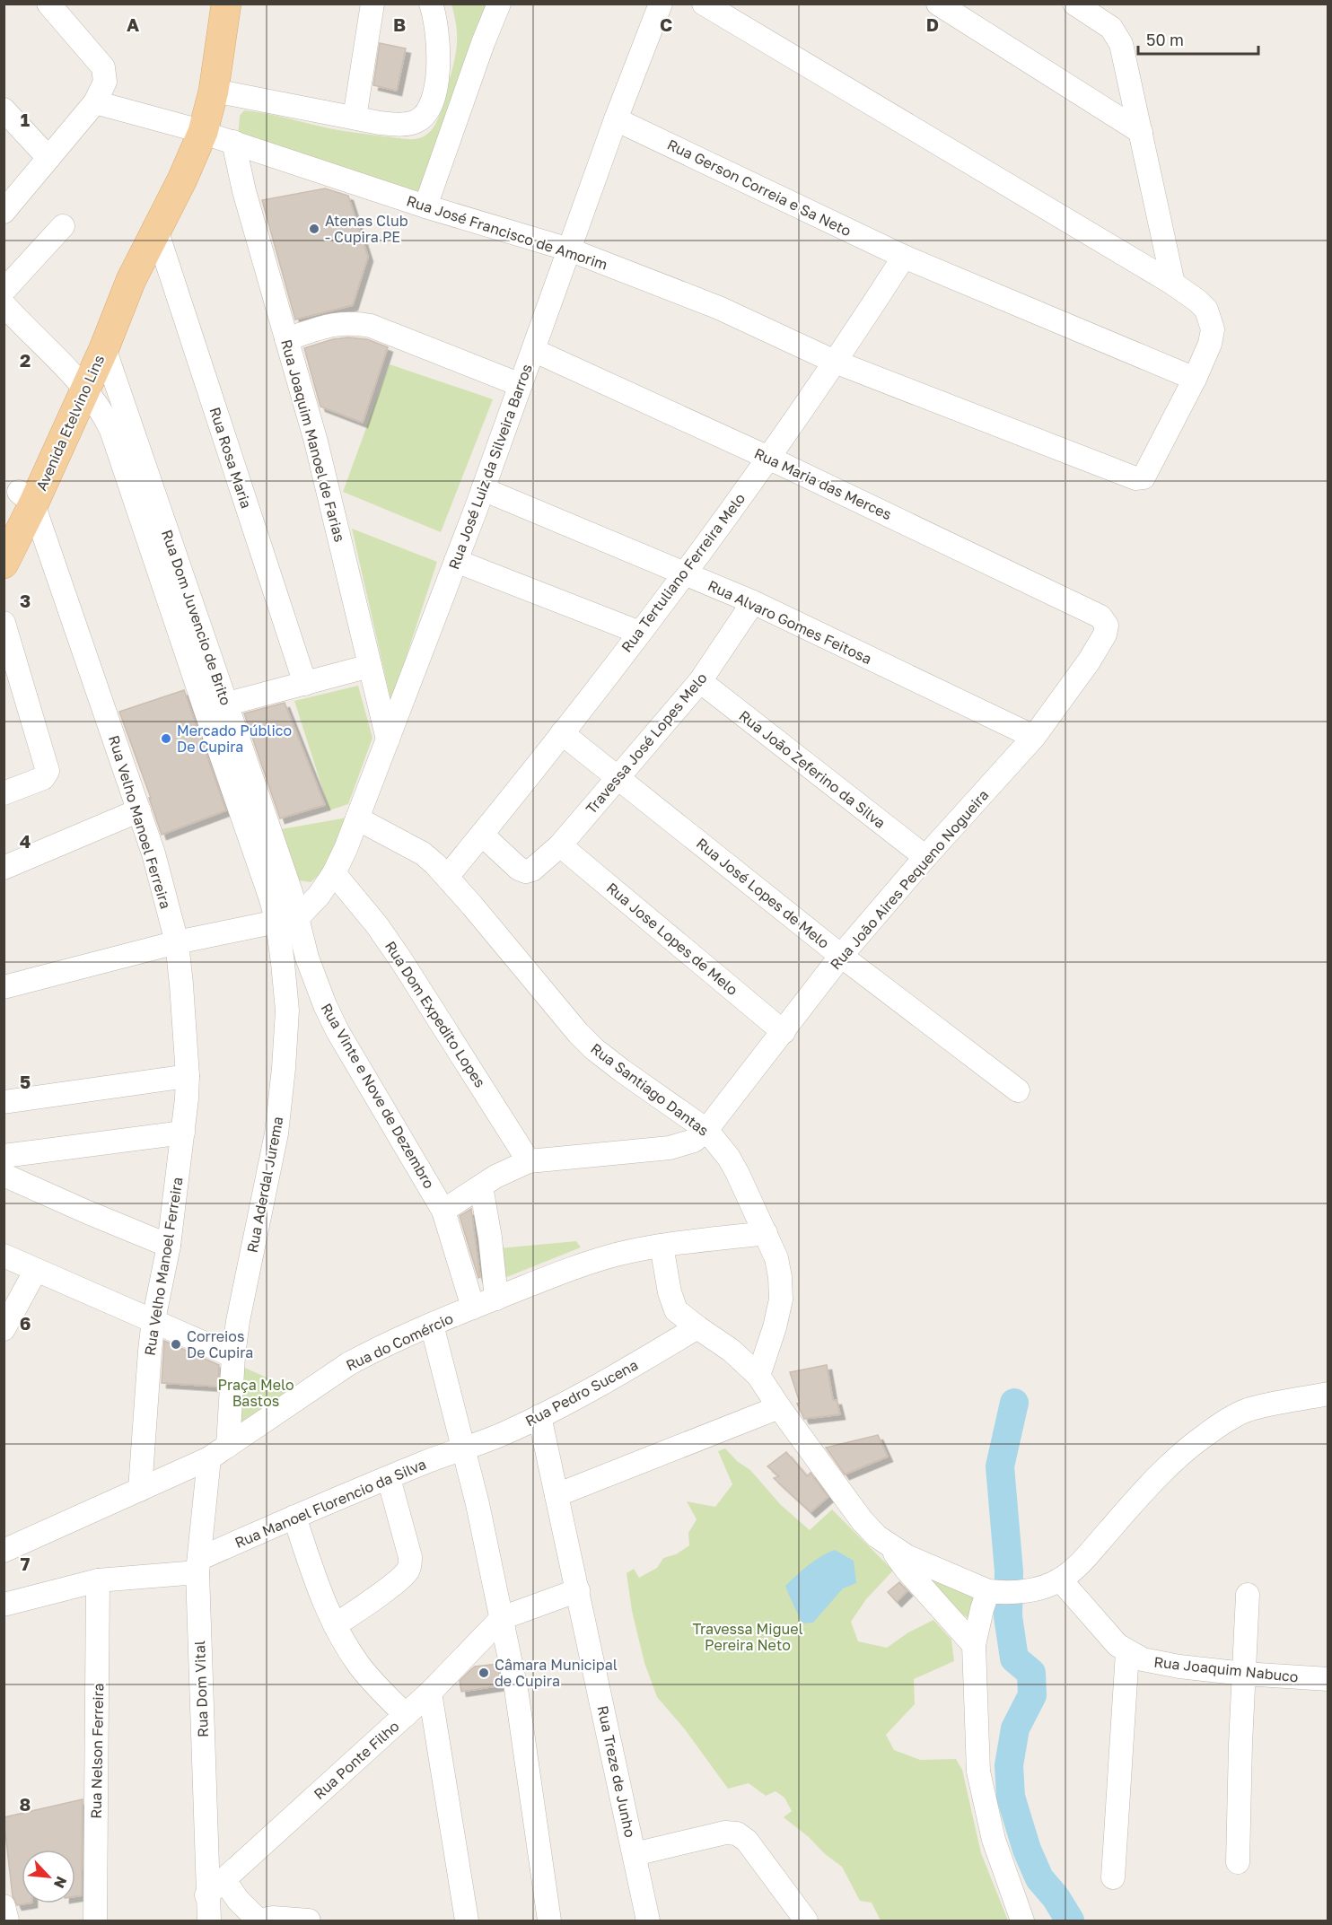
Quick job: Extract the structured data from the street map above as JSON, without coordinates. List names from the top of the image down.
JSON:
{
  "streets": {
    "main road": ["Avenida Etelvino Lins"],
    "street": [
      "Rua Gerson Correia e Sa Neto",
      "Rua José Francisco de Amorim",
      "Rua Joaquim Manoel de Farias",
      "Rua Rosa Maria",
      "Rua José Luiz da Silveira Barros",
      "Rua Maria das Merces",
      "Rua Tertuliano Ferreira Melo",
      "Rua Dom Juvencio de Brito",
      "Rua Alvaro Gomes Feitosa",
      "Travessa José Lopes Melo",
      "Rua João Zeferino da Silva",
      "Rua Velho Manoel Ferreira",
      "Rua João Aires Pequeno Nogueira",
      "Rua José Lopes de Melo",
      "Rua Jose Lopes de Melo",
      "Rua Dom Expedito Lopes",
      "Rua Santiago Dantas",
      "Rua Vinte e Nove de Dezembro",
      "Rua Aderdal Jurema",
      "Rua do Comércio",
      "Rua Pedro Sucena",
      "Rua Manoel Florencio da Silva",
      "Rua Joaquim Nabuco",
      "Rua Dom Vital",
      "Rua Nelson Ferreira",
      "Rua Ponte Filho",
      "Rua Treze de Junho"
    ]
  },
  "crossings": [
    ["Rua Gerson Correia e Sa Neto", "Rua José Francisco de Amorim"],
    ["Rua Gerson Correia e Sa Neto", "Rua José Luiz da Silveira Barros"],
    ["Rua Gerson Correia e Sa Neto", "Rua Tertuliano Ferreira Melo"],
    ["Rua José Francisco de Amorim", "Avenida Etelvino Lins"],
    ["Rua José Francisco de Amorim", "Rua Joaquim Manoel de Farias"],
    ["Rua José Francisco de Amorim", "Rua José Luiz da Silveira Barros"],
    ["Rua José Francisco de Amorim", "Rua Tertuliano Ferreira Melo"],
    ["Avenida Etelvino Lins", "Rua Rosa Maria"],
    ["Avenida Etelvino Lins", "Rua Dom Juvencio de Brito"],
    ["Avenida Etelvino Lins", "Rua Velho Manoel Ferreira"],
    ["Rua Joaquim Manoel de Farias", "Rua José Luiz da Silveira Barros"],
    ["Rua José Luiz da Silveira Barros", "Rua Maria das Merces"],
    ["Rua José Luiz da Silveira Barros", "Rua Dom Juvencio de Brito"],
    ["Rua José Luiz da Silveira Barros", "Rua Alvaro Gomes Feitosa"],
    ["Rua José Luiz da Silveira Barros", "Rua Dom Expedito Lopes"],
    ["Rua José Luiz da Silveira Barros", "Rua Santiago Dantas"],
    ["Rua José Luiz da Silveira Barros", "Rua Vinte e Nove de Dezembro"],
    ["Rua José Luiz da Silveira Barros", "Rua Aderdal Jurema"],
    ["Rua Maria das Merces", "Rua Tertuliano Ferreira Melo"],
    ["Rua Maria das Merces", "Rua João Aires Pequeno Nogueira"],
    ["Rua Tertuliano Ferreira Melo", "Rua Alvaro Gomes Feitosa"],
    ["Rua Tertuliano Ferreira Melo", "Travessa José Lopes Melo"],
    ["Rua Tertuliano Ferreira Melo", "Rua José Lopes de Melo"],
    ["Rua Tertuliano Ferreira Melo", "Rua Santiago Dantas"],
    ["Rua Dom Juvencio de Brito", "Rua Vinte e Nove de Dezembro"],
    ["Rua Dom Juvencio de Brito", "Rua Aderdal Jurema"],
    ["Rua Alvaro Gomes Feitosa", "Travessa José Lopes Melo"],
    ["Rua Alvaro Gomes Feitosa", "Rua João Aires Pequeno Nogueira"],
    ["Travessa José Lopes Melo", "Rua João Zeferino da Silva"],
    ["Travessa José Lopes Melo", "Rua José Lopes de Melo"],
    ["Travessa José Lopes Melo", "Rua Jose Lopes de Melo"],
    ["Rua João Zeferino da Silva", "Rua João Aires Pequeno Nogueira"],
    ["Rua Velho Manoel Ferreira", "Rua do Comércio"],
    ["Rua João Aires Pequeno Nogueira", "Rua José Lopes de Melo"],
    ["Rua João Aires Pequeno Nogueira", "Rua Jose Lopes de Melo"],
    ["Rua João Aires Pequeno Nogueira", "Rua Santiago Dantas"],
    ["Rua Santiago Dantas", "Rua do Comércio"],
    ["Rua Vinte e Nove de Dezembro", "Rua Aderdal Jurema"],
    ["Rua Vinte e Nove de Dezembro", "Rua do Comércio"],
    ["Rua Aderdal Jurema", "Rua do Comércio"],
    ["Rua Aderdal Jurema", "Rua Dom Vital"],
    ["Rua do Comércio", "Rua Dom Vital"],
    ["Rua Pedro Sucena", "Rua Manoel Florencio da Silva"],
    ["Rua Pedro Sucena", "Rua Treze de Junho"],
    ["Rua Manoel Florencio da Silva", "Rua Dom Vital"],
    ["Rua Manoel Florencio da Silva", "Rua Nelson Ferreira"],
    ["Rua Dom Vital", "Rua Ponte Filho"]
  ],
  "parks": ["Praça Melo Bastos", "Travessa Miguel Pereira Neto"],
  "places": [
    "Atenas Club - Cupira PE",
    "Mercado Público De Cupira",
    "Correios De Cupira",
    "Câmara Municipal de Cupira"
  ],
  "scale_bar": "50 m",
  "north": "bottom right",
  "grid": {
    "columns": [
      "A",
      "B",
      "C",
      "D"
    ],
    "rows": [
      "1",
      "2",
      "3",
      "4",
      "5",
      "6",
      "7",
      "8"
    ]
  }
}
